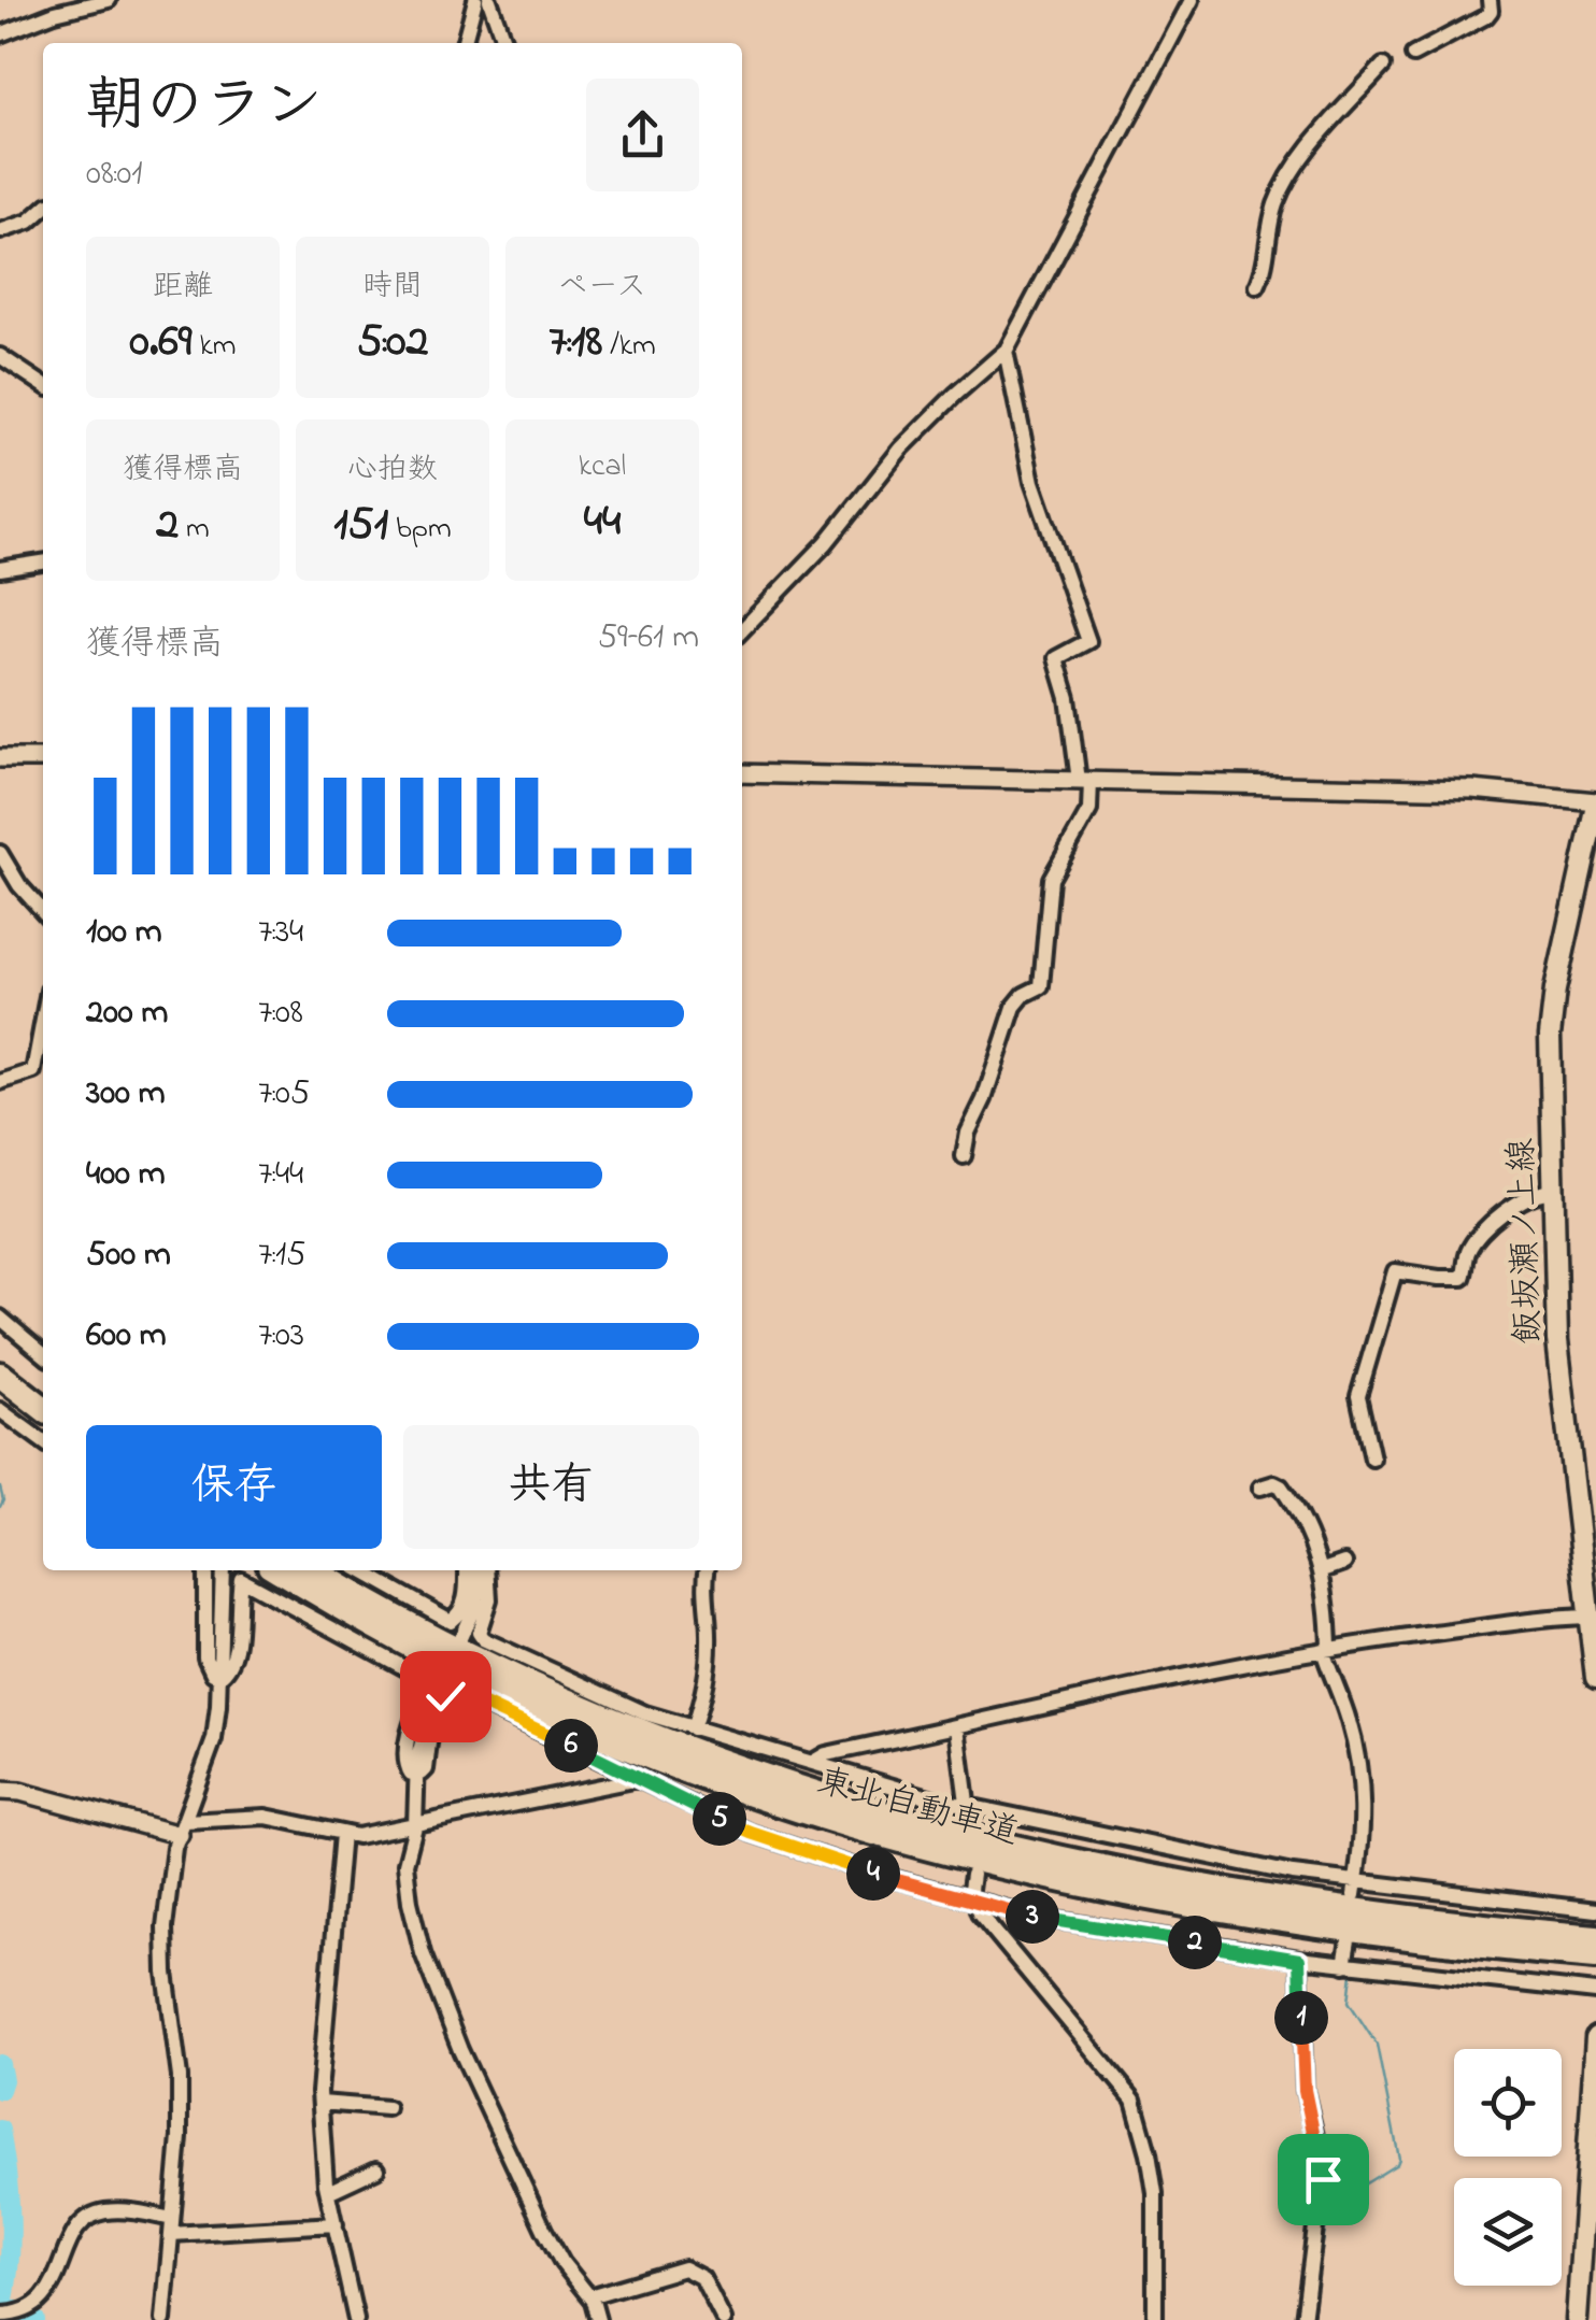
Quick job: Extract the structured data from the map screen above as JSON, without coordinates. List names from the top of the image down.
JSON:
{
  "streets": {
    "highway": ["東北自動車道"],
    "main road": ["飯坂瀬ノ上線"]
  },
  "page": {
    "heading": ["朝のラン", "08:01"],
    "stats": [
      ["距離", "0.69 km"],
      ["時間", "5:02"],
      ["ペース", "7:18 /km"],
      ["獲得標高", "2 m"],
      ["心拍数", "151 bpm"],
      ["kcal", "44"]
    ],
    "chart": ["獲得標高", "59–61 m"],
    "list": [
      {
        "name": "100 m",
        "note": "7:34"
      },
      {
        "name": "200 m",
        "note": "7:08"
      },
      {
        "name": "300 m",
        "note": "7:05"
      },
      {
        "name": "400 m",
        "note": "7:44"
      },
      {
        "name": "500 m",
        "note": "7:15"
      },
      {
        "name": "600 m",
        "note": "7:03"
      }
    ],
    "buttons": ["保存", "共有"],
    "pins": [
      "6",
      "5",
      "4",
      "3",
      "2",
      "1"
    ]
  }
}
